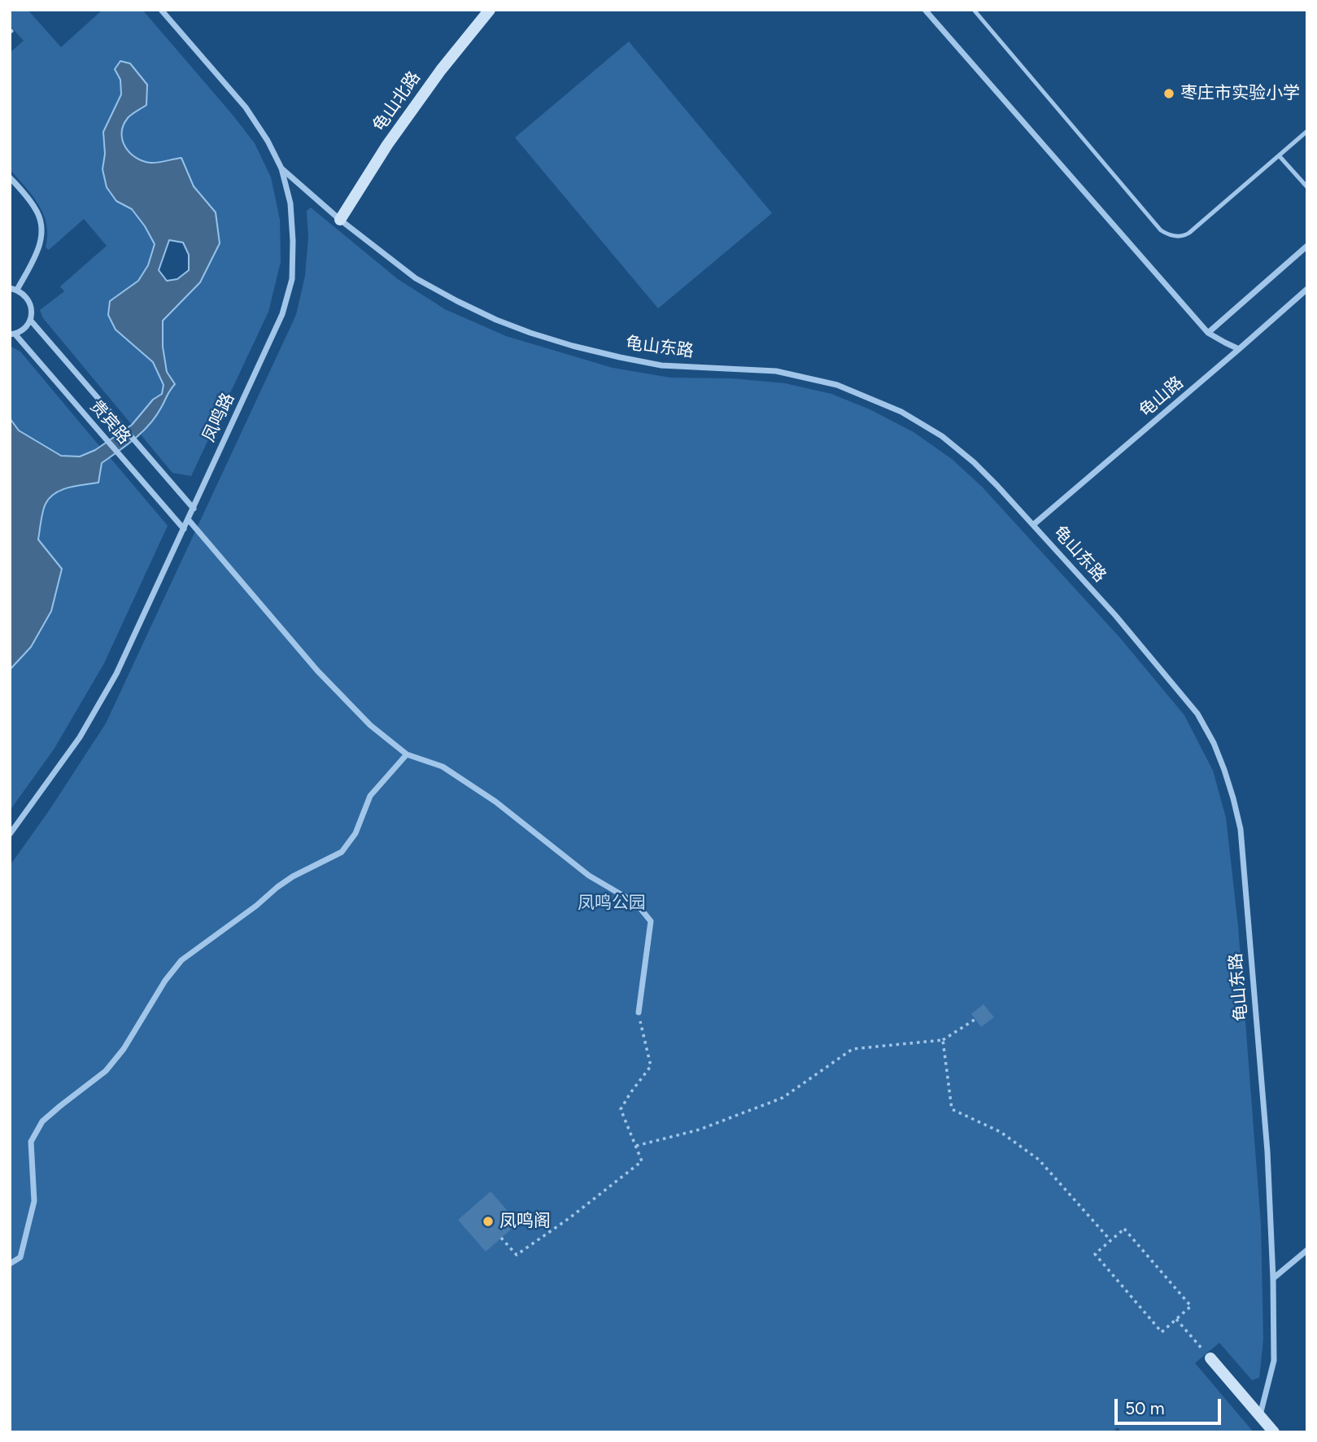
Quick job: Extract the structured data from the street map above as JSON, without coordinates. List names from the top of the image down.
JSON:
{
  "streets": {
    "street": [
      "龟山北路",
      "龟山东路",
      "龟山路",
      "凤鸣路",
      "贵宾路"
    ]
  },
  "crossings": [
    ["龟山北路", "龟山东路"],
    ["龟山东路", "龟山路"],
    ["龟山东路", "凤鸣路"],
    ["凤鸣路", "贵宾路"]
  ],
  "parks": ["凤鸣公园"],
  "places": ["枣庄市实验小学", "凤鸣阁"],
  "scale_bar": "50 m"
}
